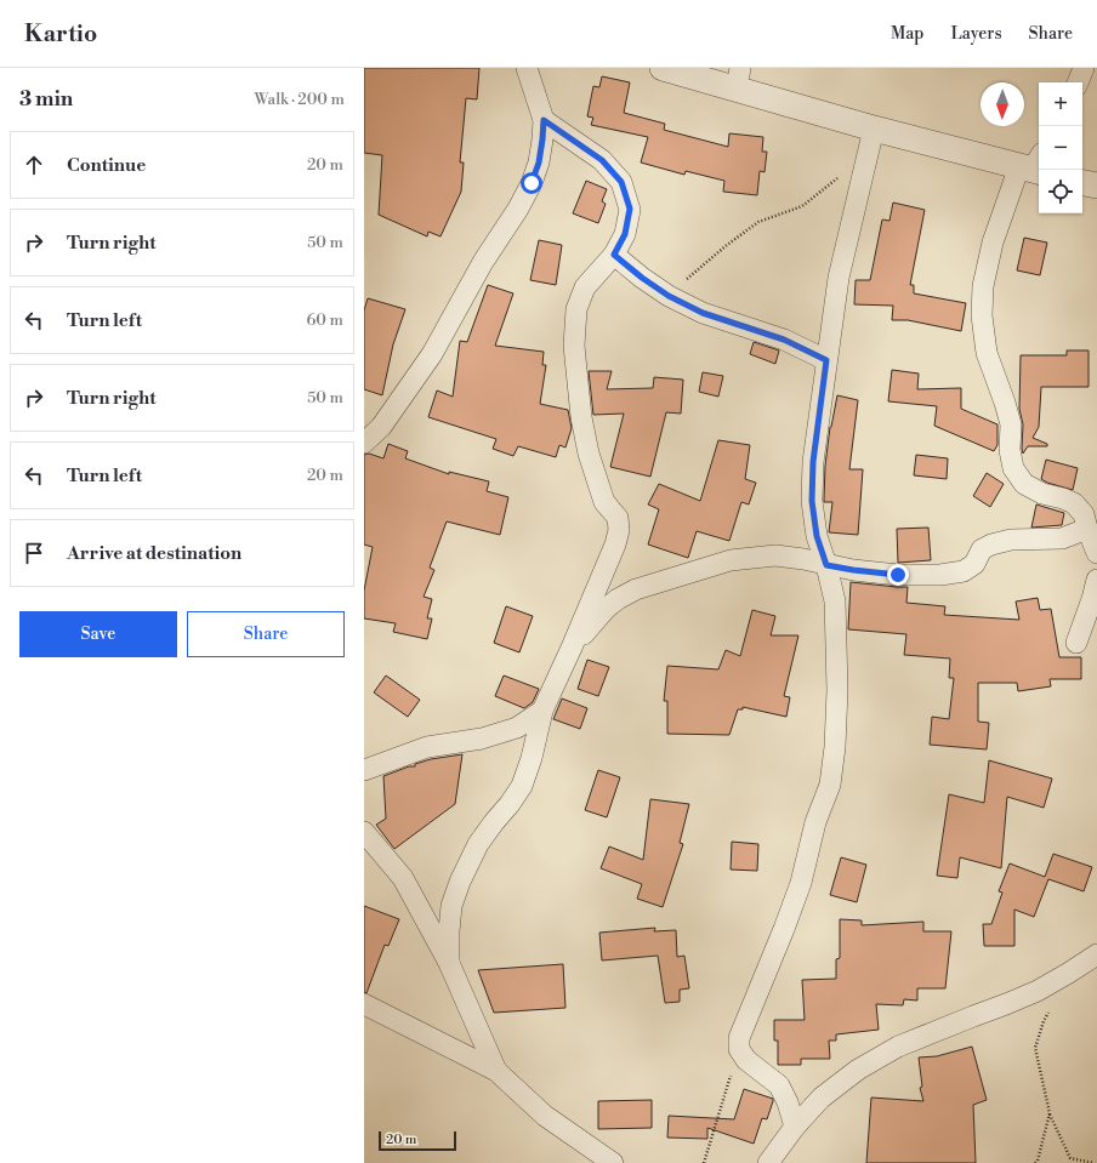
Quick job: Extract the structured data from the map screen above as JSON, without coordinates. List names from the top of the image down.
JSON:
{
  "scale_bar": "20 m",
  "north": "bottom",
  "page": {
    "header": "Kartio",
    "nav": ["Map", "Layers", "Share"],
    "heading": ["3 min", "Walk · 200 m"],
    "map_buttons": ["+", "−"],
    "list": [
      ["Continue", "20 m"],
      ["Turn right", "50 m"],
      ["Turn left", "60 m"],
      ["Turn right", "50 m"],
      ["Turn left", "20 m"],
      "Arrive at destination"
    ],
    "buttons": ["Save", "Share"],
    "scale": "20 m"
  }
}
